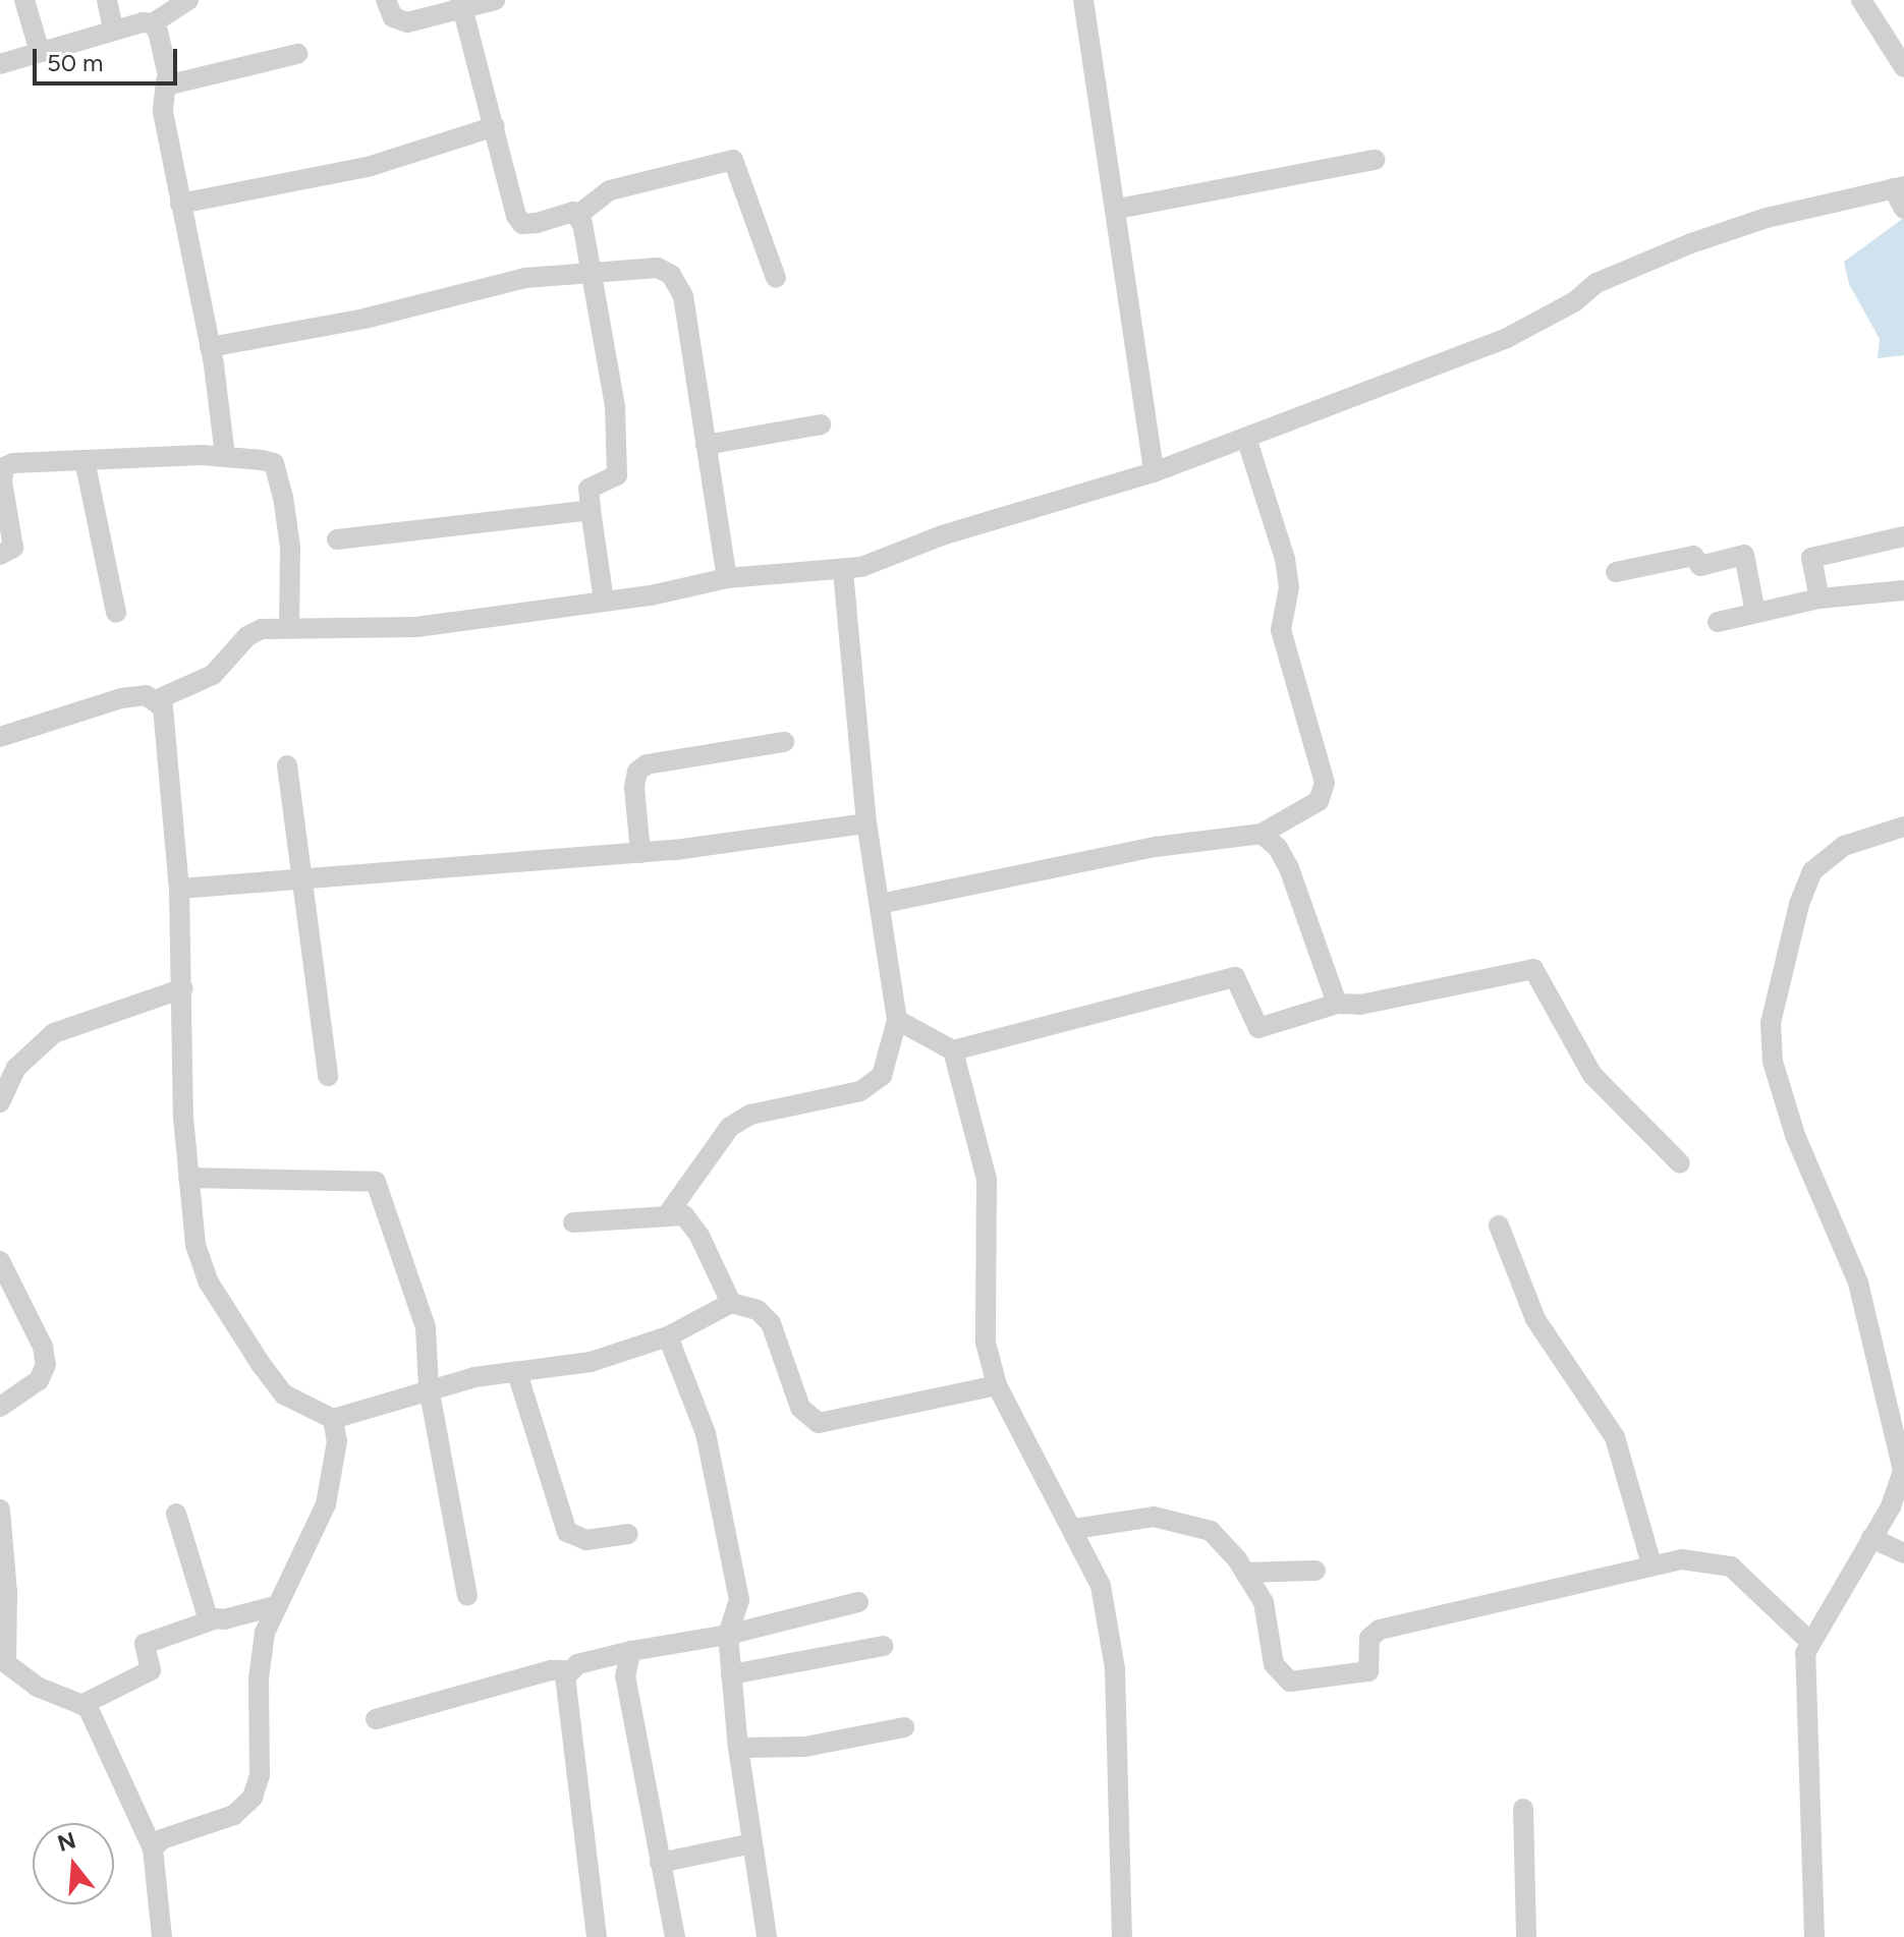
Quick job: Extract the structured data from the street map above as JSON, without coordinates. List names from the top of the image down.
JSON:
{
  "scale_bar": "50 m",
  "north": "top"
}
